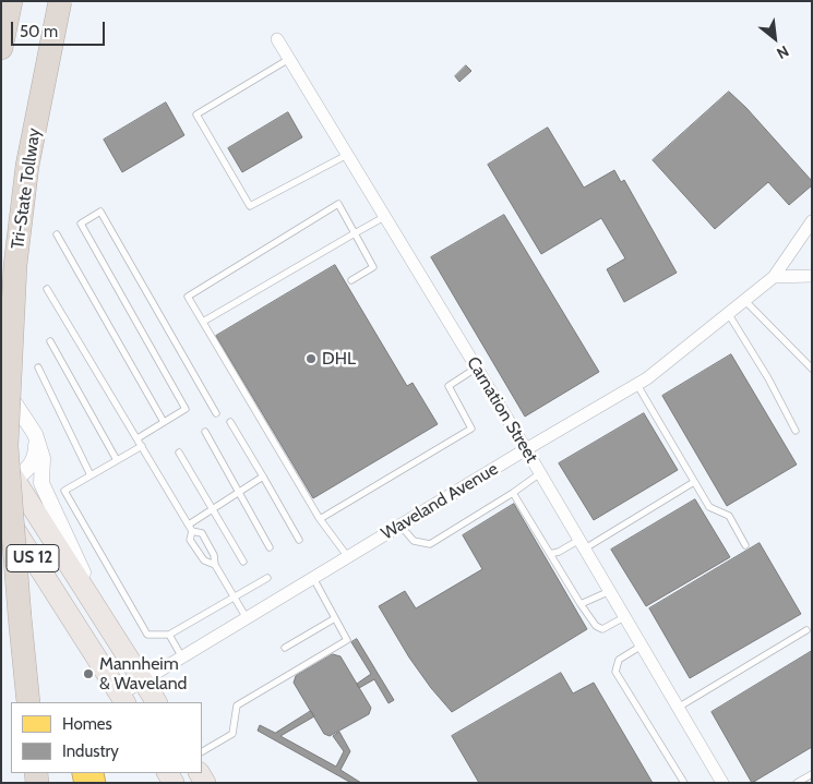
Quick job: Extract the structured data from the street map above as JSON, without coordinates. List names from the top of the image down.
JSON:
{
  "streets": {
    "highway": ["Tri-State Tollway"],
    "main road": ["US 12"],
    "street": ["Carnation Street", "Waveland Avenue"]
  },
  "crossings": [
    ["Carnation Street", "Waveland Avenue"],
    ["Waveland Avenue", "US 12"]
  ],
  "places": ["DHL", "Mannheim & Waveland"],
  "legend": ["Homes", "Industry"],
  "scale_bar": "50 m",
  "north": "bottom right"
}
